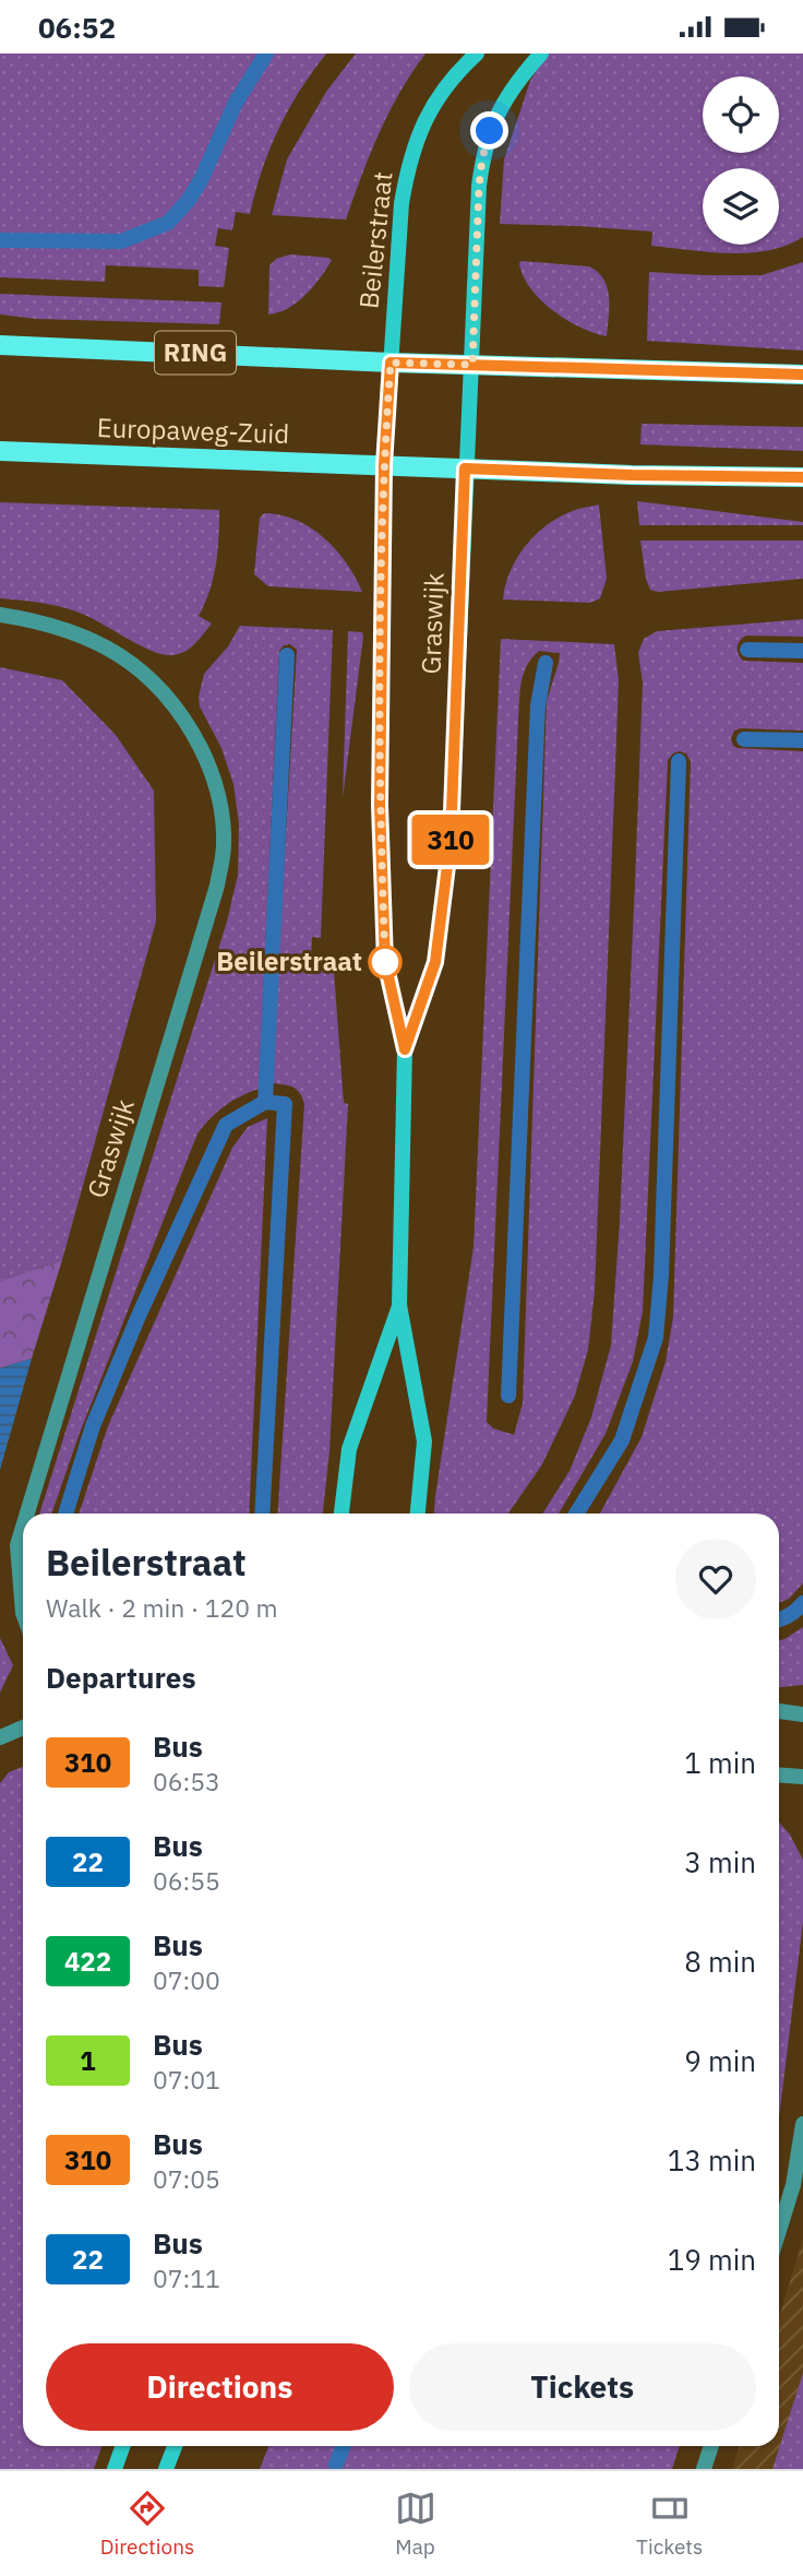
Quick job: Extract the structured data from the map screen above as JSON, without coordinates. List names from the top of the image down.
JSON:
{
  "streets": {
    "main road": [
      "Beilerstraat",
      "RING",
      "Europaweg-Zuid",
      "Graswijk"
    ]
  },
  "crossings": [
    ["Beilerstraat", "RING"],
    ["Europaweg-Zuid", "Graswijk"]
  ],
  "places": ["Beilerstraat"],
  "lines": ["bus line 310"],
  "page": {
    "status": "06:52",
    "on_map": "310",
    "heading": [
      ["Beilerstraat", "Walk · 2 min · 120 m"],
      "Departures"
    ],
    "list": [
      {
        "mark": "310",
        "name": "Bus",
        "note": "06:53",
        "value": "1 min"
      },
      {
        "mark": "22",
        "name": "Bus",
        "note": "06:55",
        "value": "3 min"
      },
      {
        "mark": "422",
        "name": "Bus",
        "note": "07:00",
        "value": "8 min"
      },
      {
        "mark": "1",
        "name": "Bus",
        "note": "07:01",
        "value": "9 min"
      },
      {
        "mark": "310",
        "name": "Bus",
        "note": "07:05",
        "value": "13 min"
      },
      {
        "mark": "22",
        "name": "Bus",
        "note": "07:11",
        "value": "19 min"
      }
    ],
    "buttons": ["Directions", "Tickets"],
    "tabs": ["Directions", "Map", "Tickets"]
  }
}
